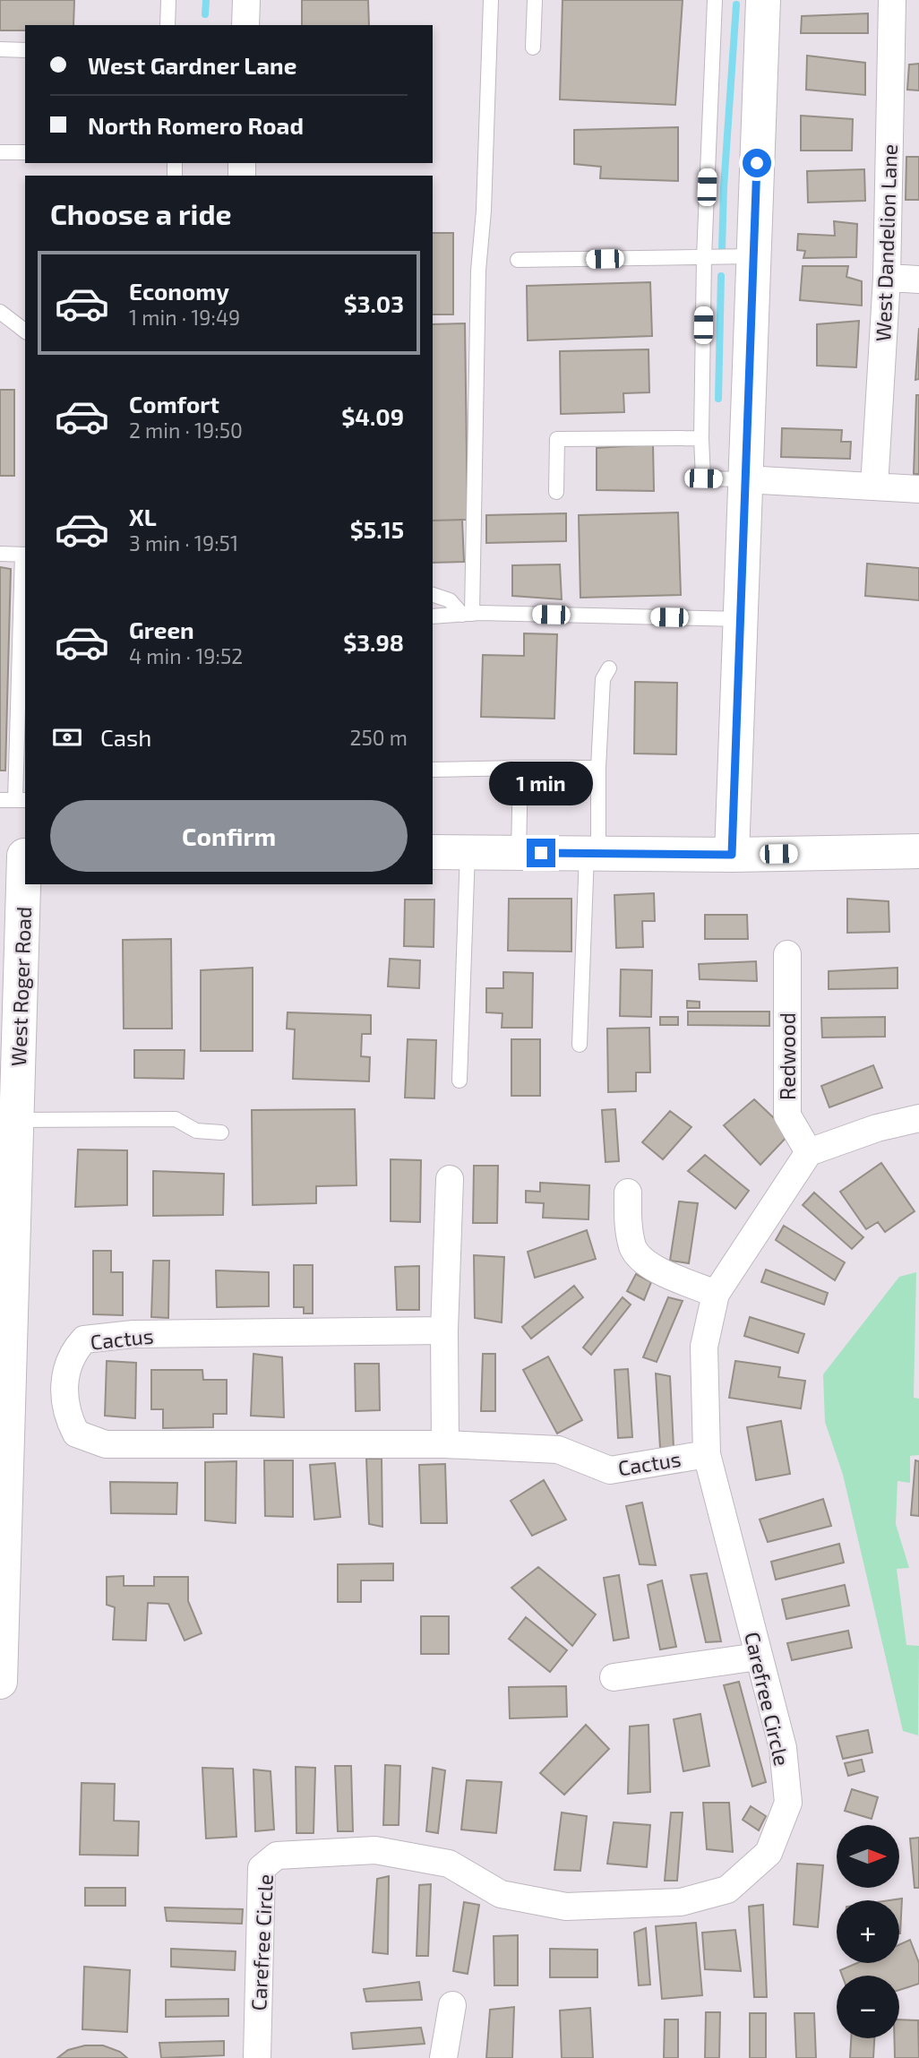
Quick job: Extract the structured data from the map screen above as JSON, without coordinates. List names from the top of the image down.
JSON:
{
  "streets": {
    "street": [
      "West Dandelion Lane",
      "West Roger Road",
      "Redwood",
      "Cactus",
      "Carefree Circle"
    ]
  },
  "crossings": [
    ["Redwood", "Carefree Circle"],
    ["Cactus", "Carefree Circle"]
  ],
  "north": "right",
  "page": {
    "banner": ["West Gardner Lane", "North Romero Road"],
    "heading": "Choose a ride",
    "list": [
      {
        "name": "Economy",
        "note": "1 min · 19:49",
        "value": "$3.03"
      },
      {
        "name": "Comfort",
        "note": "2 min · 19:50",
        "value": "$4.09"
      },
      {
        "name": "XL",
        "note": "3 min · 19:51",
        "value": "$5.15"
      },
      {
        "name": "Green",
        "note": "4 min · 19:52",
        "value": "$3.98"
      }
    ],
    "pay": ["Cash", "250 m"],
    "bubble": "1 min",
    "buttons": "Confirm",
    "map_buttons": ["+", "−"]
  }
}
